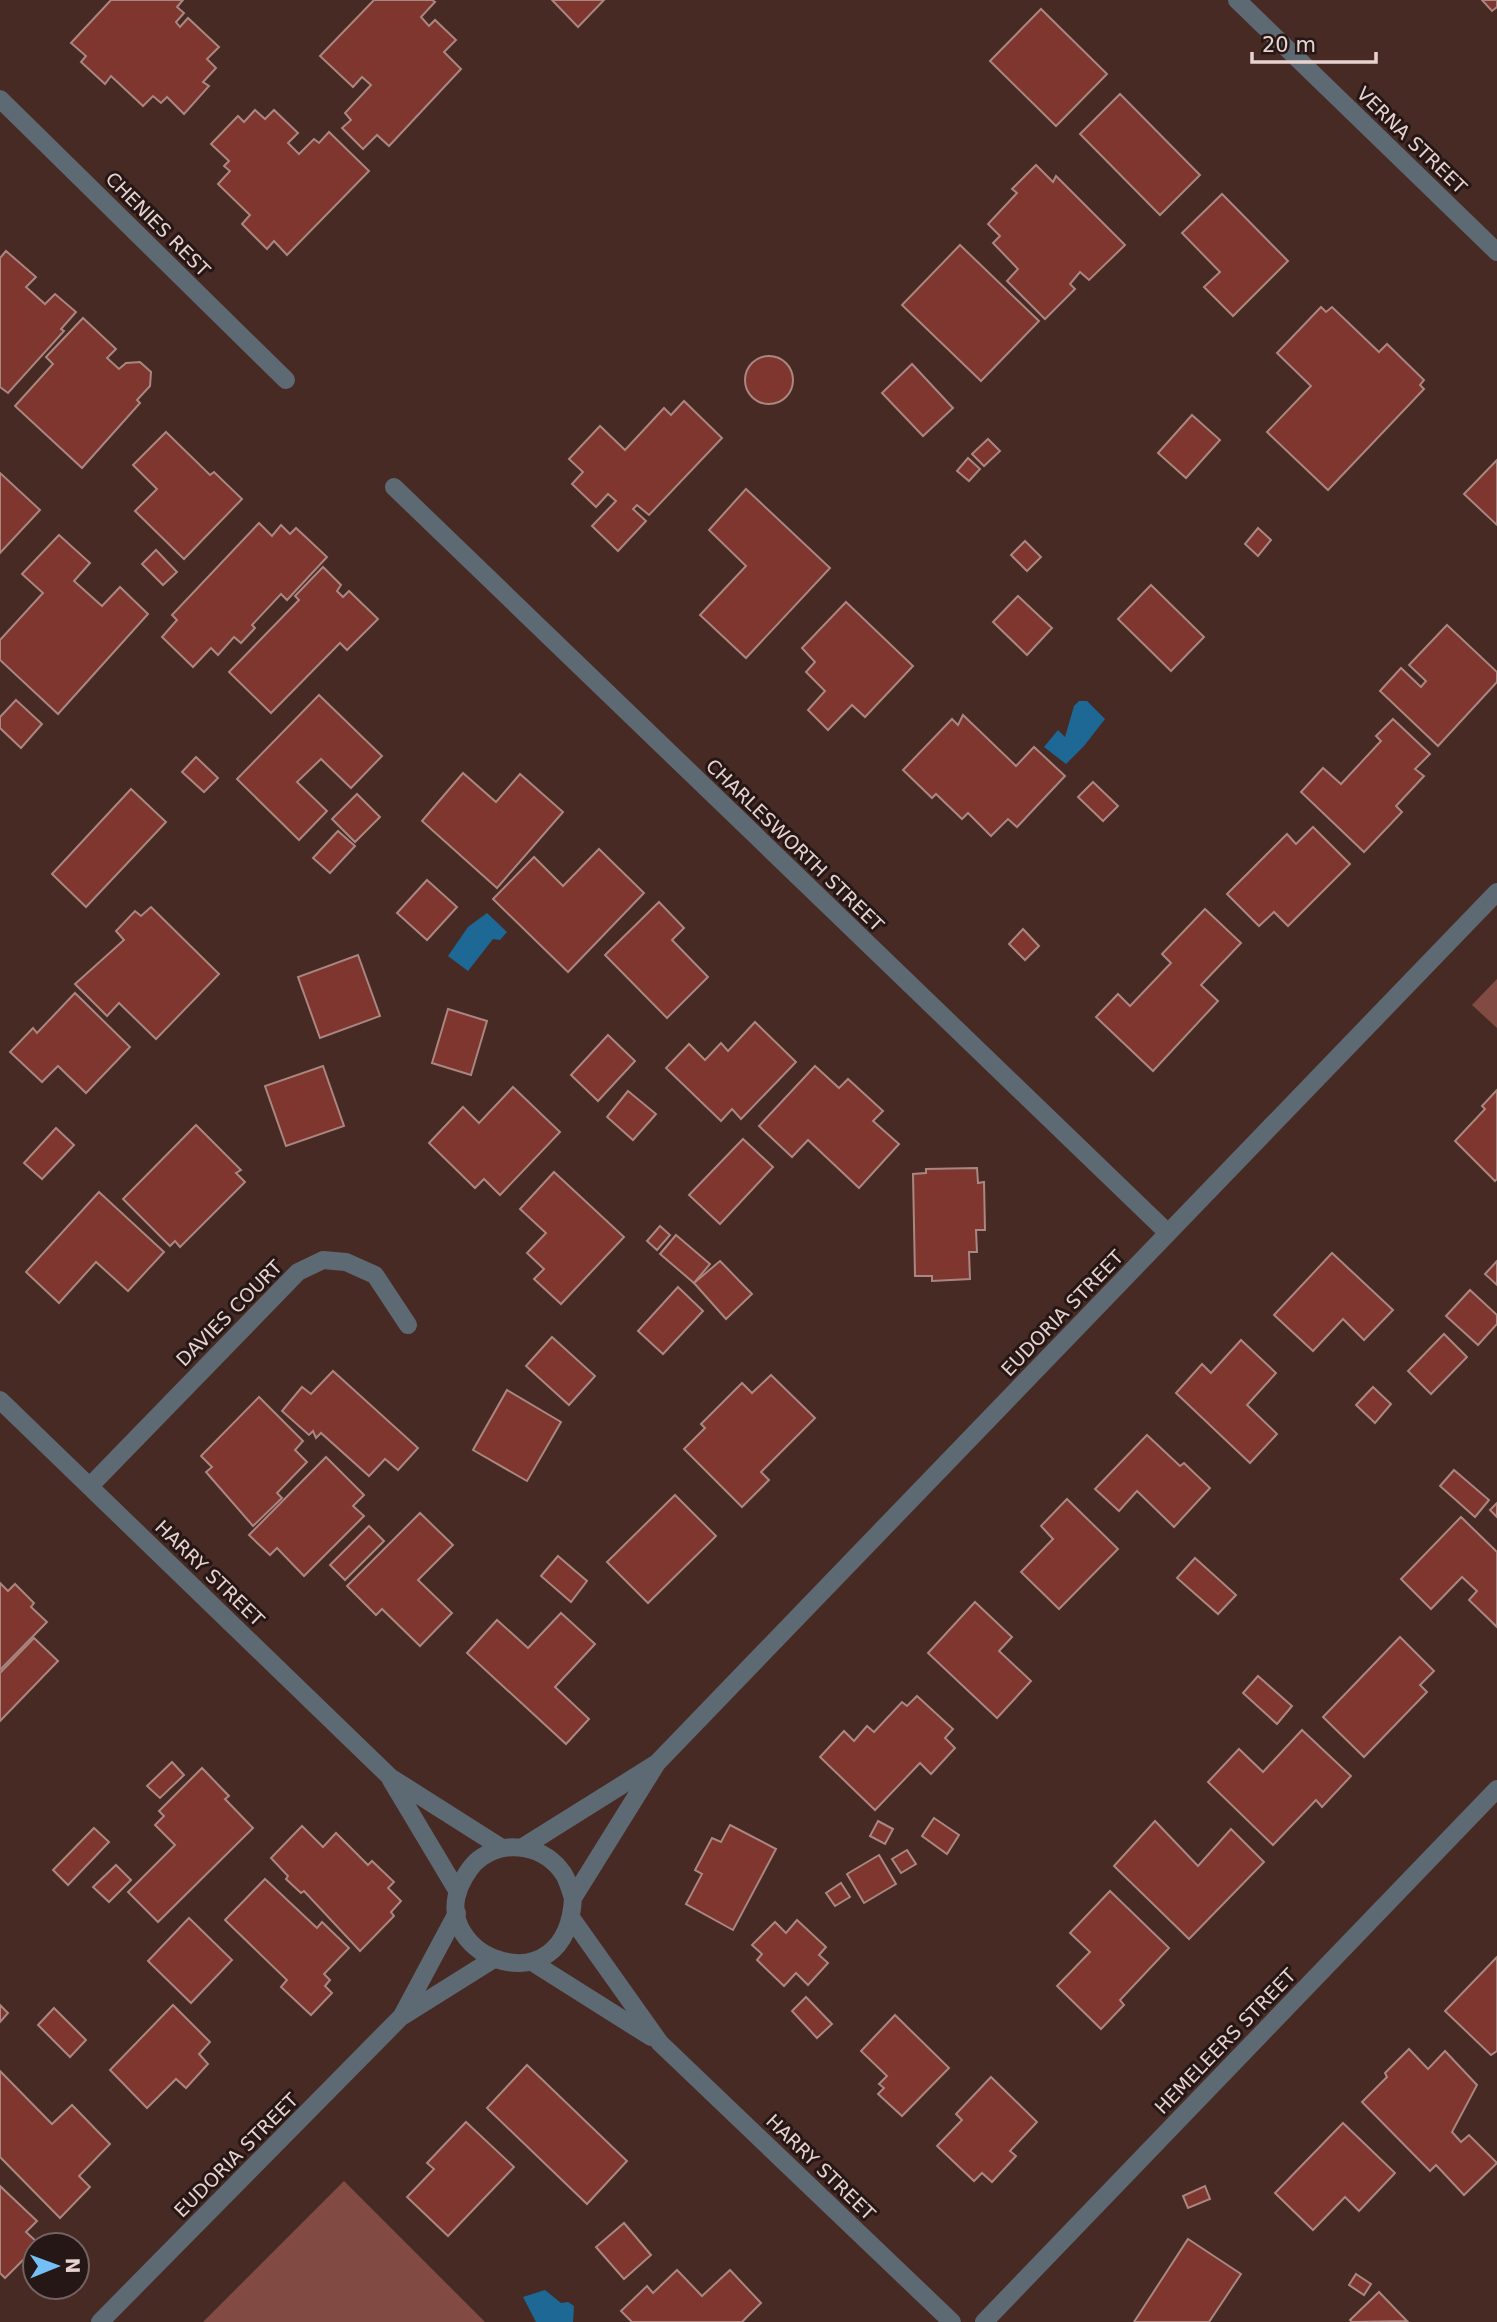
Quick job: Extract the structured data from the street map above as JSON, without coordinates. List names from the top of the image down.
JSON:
{
  "streets": {
    "street": [
      "VERNA STREET",
      "CHENIES REST",
      "CHARLESWORTH STREET",
      "DAVIES COURT",
      "EUDORIA STREET",
      "HARRY STREET",
      "HEMELEERS STREET"
    ]
  },
  "crossings": [
    ["CHARLESWORTH STREET", "EUDORIA STREET"],
    ["DAVIES COURT", "HARRY STREET"],
    ["EUDORIA STREET", "HARRY STREET"]
  ],
  "scale_bar": "20 m",
  "north": "right"
}
